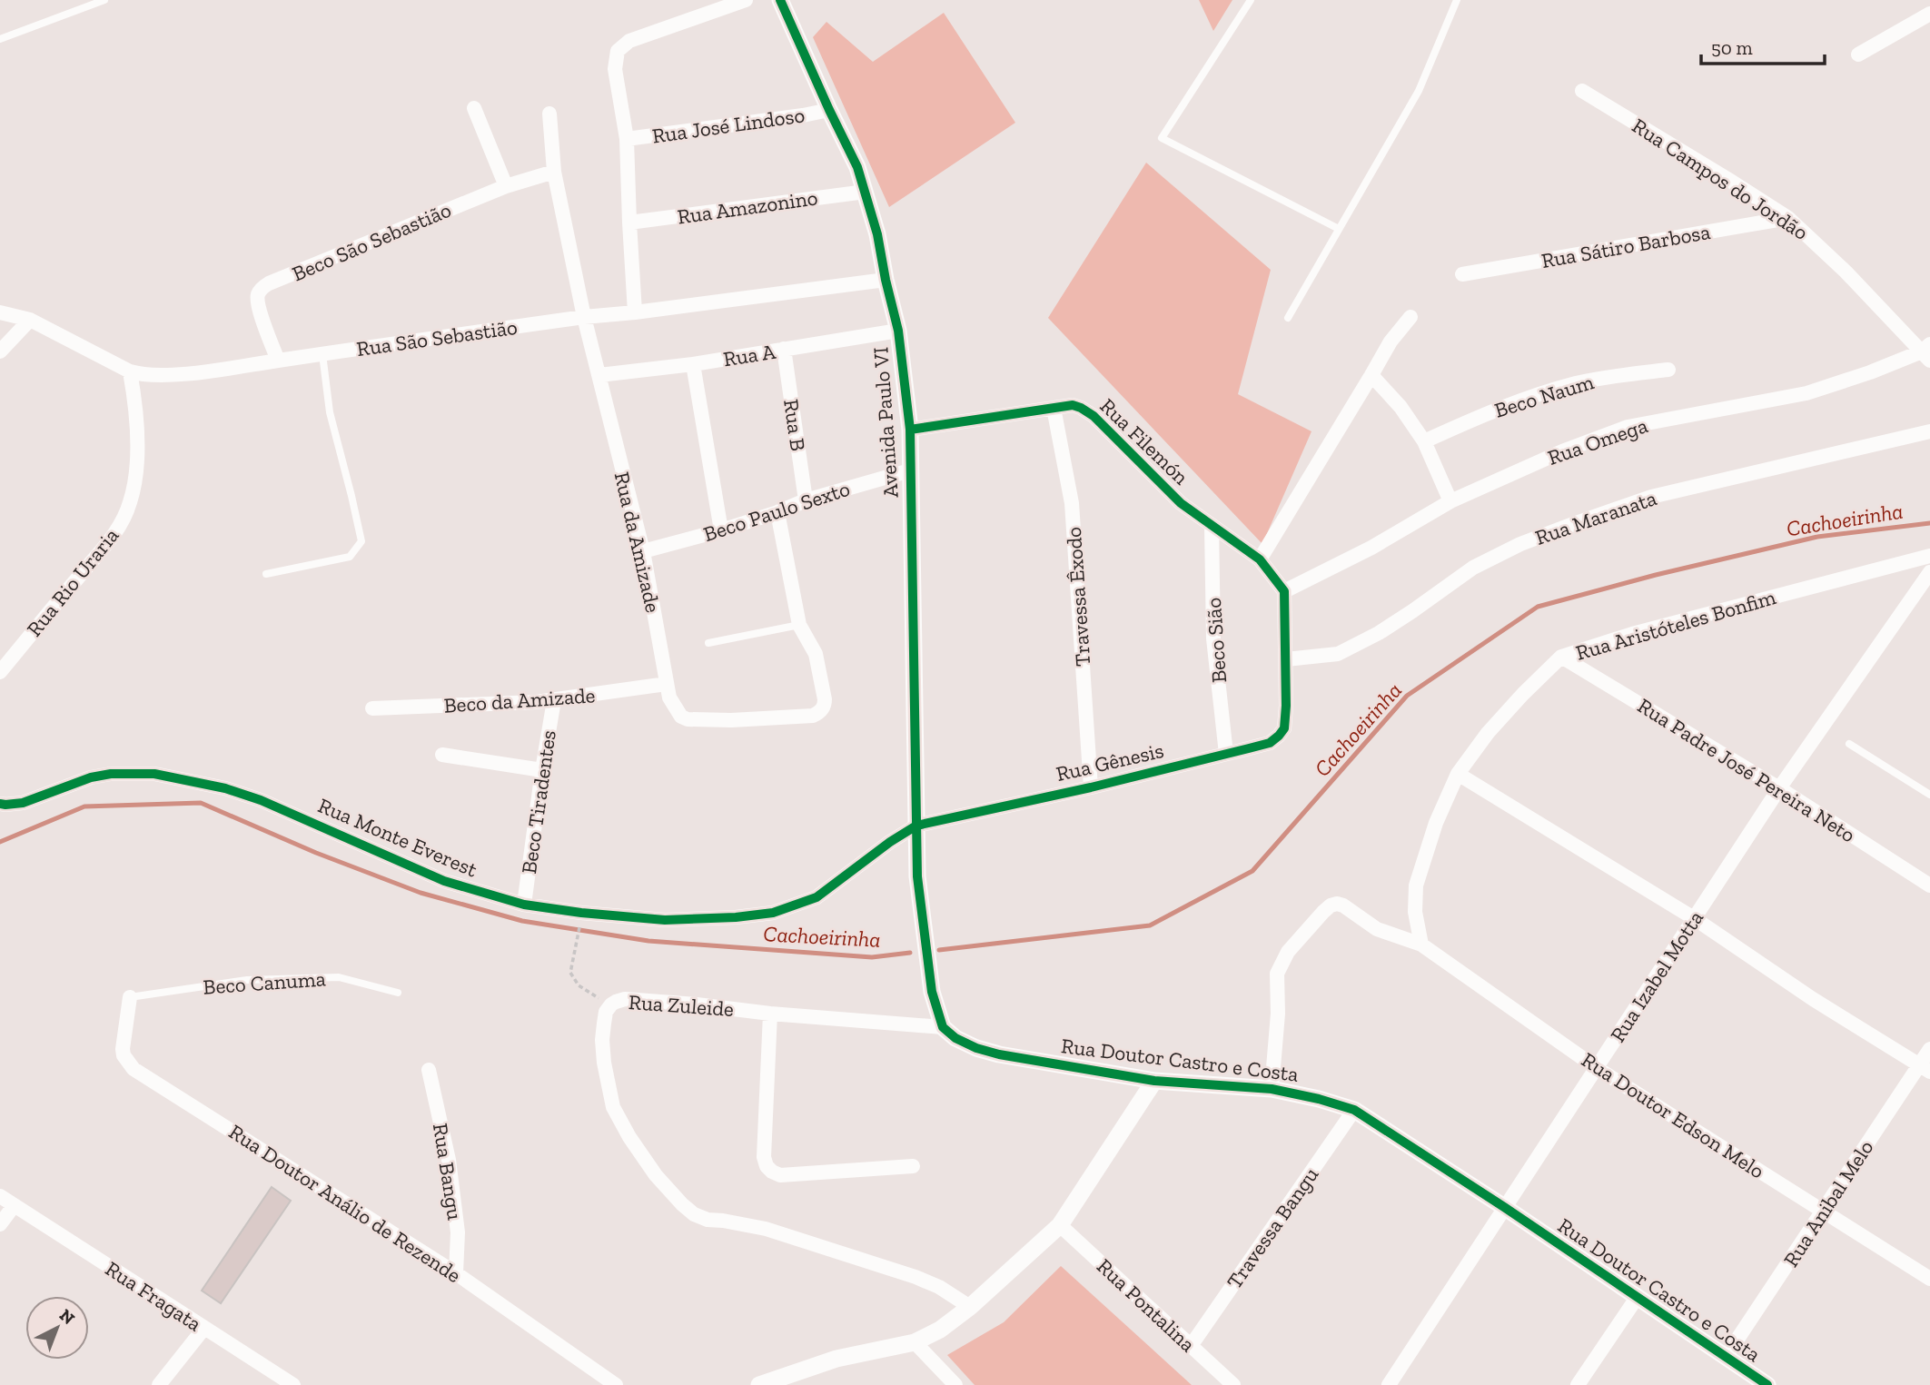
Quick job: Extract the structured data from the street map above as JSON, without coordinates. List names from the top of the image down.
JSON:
{
  "streets": {
    "street": [
      "Rua José Lindoso",
      "Rua Campos do Jordão",
      "Rua Amazonino",
      "Beco São Sebastião",
      "Rua Sátiro Barbosa",
      "Rua São Sebastião",
      "Rua A",
      "Beco Naum",
      "Avenida Paulo VI",
      "Rua B",
      "Rua Filemón",
      "Rua Omega",
      "Beco Paulo Sexto",
      "Rua Maranata",
      "Rua da Amizade",
      "Rua Rio Uraria",
      "Travessa Êxodo",
      "Rua Aristóteles Bonfim",
      "Beco Sião",
      "Beco da Amizade",
      "Rua Gênesis",
      "Rua Padre José Pereira Neto",
      "Beco Tiradentes",
      "Rua Monte Everest",
      "Rua Izabel Motta",
      "Rua Zuleide",
      "Rua Doutor Castro e Costa",
      "Rua Doutor Edson Melo",
      "Rua Bangu",
      "Rua Doutor Análio de Rezende",
      "Rua Anibal Melo",
      "Travessa Bangu",
      "Rua Fragata",
      "Rua Pontalina"
    ],
    "lane": ["Beco Canuma"]
  },
  "crossings": [
    ["Rua José Lindoso", "Avenida Paulo VI"],
    ["Rua Campos do Jordão", "Rua Sátiro Barbosa"],
    ["Rua Campos do Jordão", "Rua Omega"],
    ["Rua Amazonino", "Avenida Paulo VI"],
    ["Beco São Sebastião", "Rua São Sebastião"],
    ["Rua São Sebastião", "Avenida Paulo VI"],
    ["Rua São Sebastião", "Rua da Amizade"],
    ["Rua São Sebastião", "Rua Rio Uraria"],
    ["Rua A", "Avenida Paulo VI"],
    ["Rua A", "Rua B"],
    ["Rua A", "Rua da Amizade"],
    ["Avenida Paulo VI", "Rua Filemón"],
    ["Avenida Paulo VI", "Beco Paulo Sexto"],
    ["Avenida Paulo VI", "Rua Gênesis"],
    ["Avenida Paulo VI", "Rua Monte Everest"],
    ["Rua B", "Beco Paulo Sexto"],
    ["Rua Filemón", "Rua Omega"],
    ["Rua Filemón", "Travessa Êxodo"],
    ["Rua Filemón", "Beco Sião"],
    ["Beco Paulo Sexto", "Rua da Amizade"],
    ["Rua Maranata", "Rua Gênesis"],
    ["Rua da Amizade", "Beco da Amizade"],
    ["Travessa Êxodo", "Rua Gênesis"],
    ["Rua Aristóteles Bonfim", "Rua Padre José Pereira Neto"],
    ["Rua Aristóteles Bonfim", "Rua Doutor Edson Melo"],
    ["Beco Sião", "Rua Gênesis"],
    ["Beco da Amizade", "Beco Tiradentes"],
    ["Rua Gênesis", "Rua Monte Everest"],
    ["Rua Padre José Pereira Neto", "Rua Izabel Motta"],
    ["Beco Tiradentes", "Rua Monte Everest"],
    ["Rua Izabel Motta", "Rua Doutor Castro e Costa"],
    ["Rua Izabel Motta", "Rua Doutor Edson Melo"],
    ["Beco Canuma", "Rua Doutor Análio de Rezende"],
    ["Rua Zuleide", "Rua Doutor Castro e Costa"],
    ["Rua Doutor Castro e Costa", "Rua Doutor Edson Melo"],
    ["Rua Doutor Castro e Costa", "Rua Anibal Melo"],
    ["Rua Doutor Castro e Costa", "Travessa Bangu"],
    ["Rua Doutor Edson Melo", "Rua Anibal Melo"],
    ["Rua Bangu", "Rua Doutor Análio de Rezende"],
    ["Travessa Bangu", "Rua Pontalina"]
  ],
  "water": ["Cachoeirinha"],
  "scale_bar": "50 m",
  "north": "top right"
}
